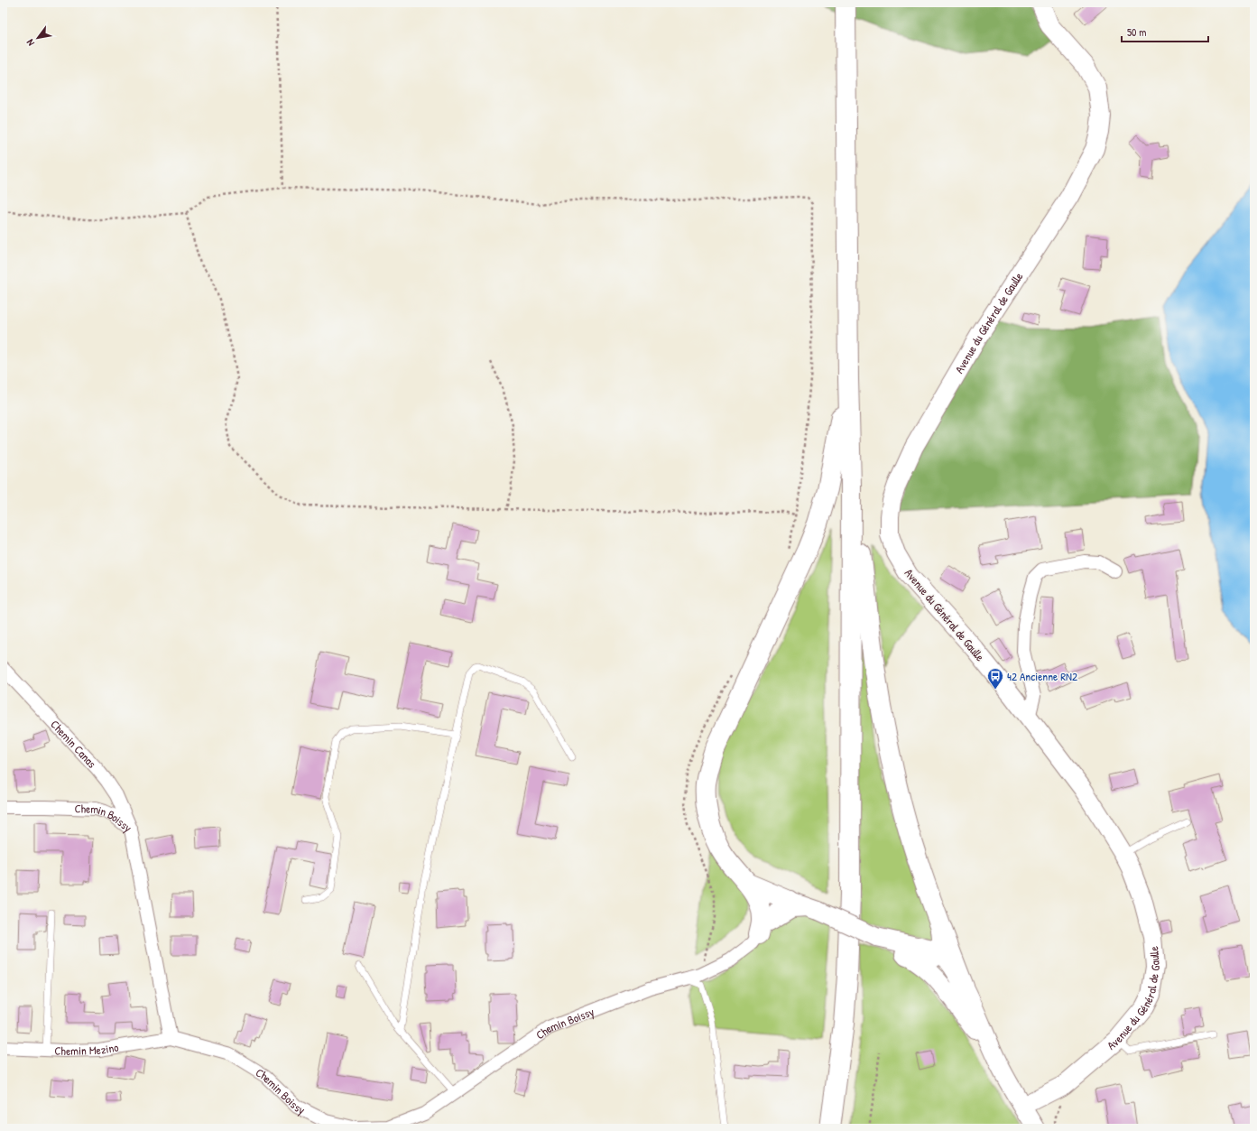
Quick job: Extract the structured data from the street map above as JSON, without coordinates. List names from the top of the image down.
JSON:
{
  "streets": {
    "main road": ["Avenue du Général de Gaulle"],
    "street": ["Chemin Canas", "Chemin Boissy", "Chemin Mezino"]
  },
  "crossings": [
    ["Chemin Canas", "Chemin Boissy"],
    ["Chemin Boissy", "Chemin Mezino"]
  ],
  "places": {
    "bus stop": ["42 Ancienne RN2"]
  },
  "scale_bar": "50 m",
  "north": "bottom left"
}
